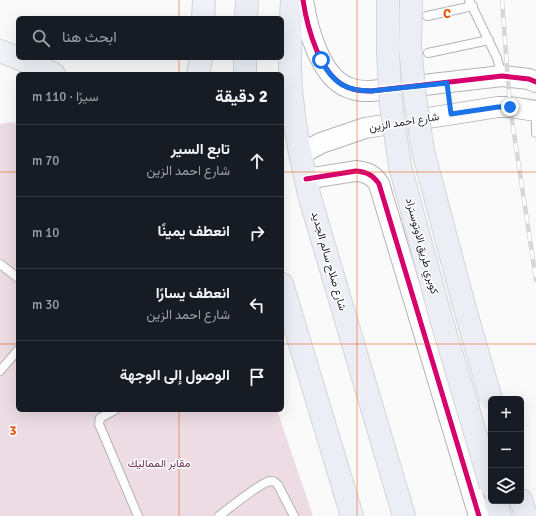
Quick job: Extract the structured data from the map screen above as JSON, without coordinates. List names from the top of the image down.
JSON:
{
  "streets": {
    "highway": ["كوبري طريق الاوتوستراد", "شارع صلاح سالم الجديد"],
    "street": ["شارع احمد الزين"]
  },
  "crossings": [
    ["شارع احمد الزين", "شارع صلاح سالم الجديد"]
  ],
  "parks": ["مقابر المماليك"],
  "page": {
    "search": "ابحث هنا",
    "heading": ["2 دقيقة", "سيرًا · 110 m"],
    "list": [
      ["تابع السير", "شارع احمد الزين", "70 m"],
      ["انعطف يمينًا", "10 m"],
      ["انعطف يسارًا", "شارع احمد الزين", "30 m"],
      "الوصول إلى الوجهة"
    ],
    "map_buttons": ["+", "−"]
  },
  "grid": {
    "columns": ["C"],
    "rows": ["3"]
  }
}
